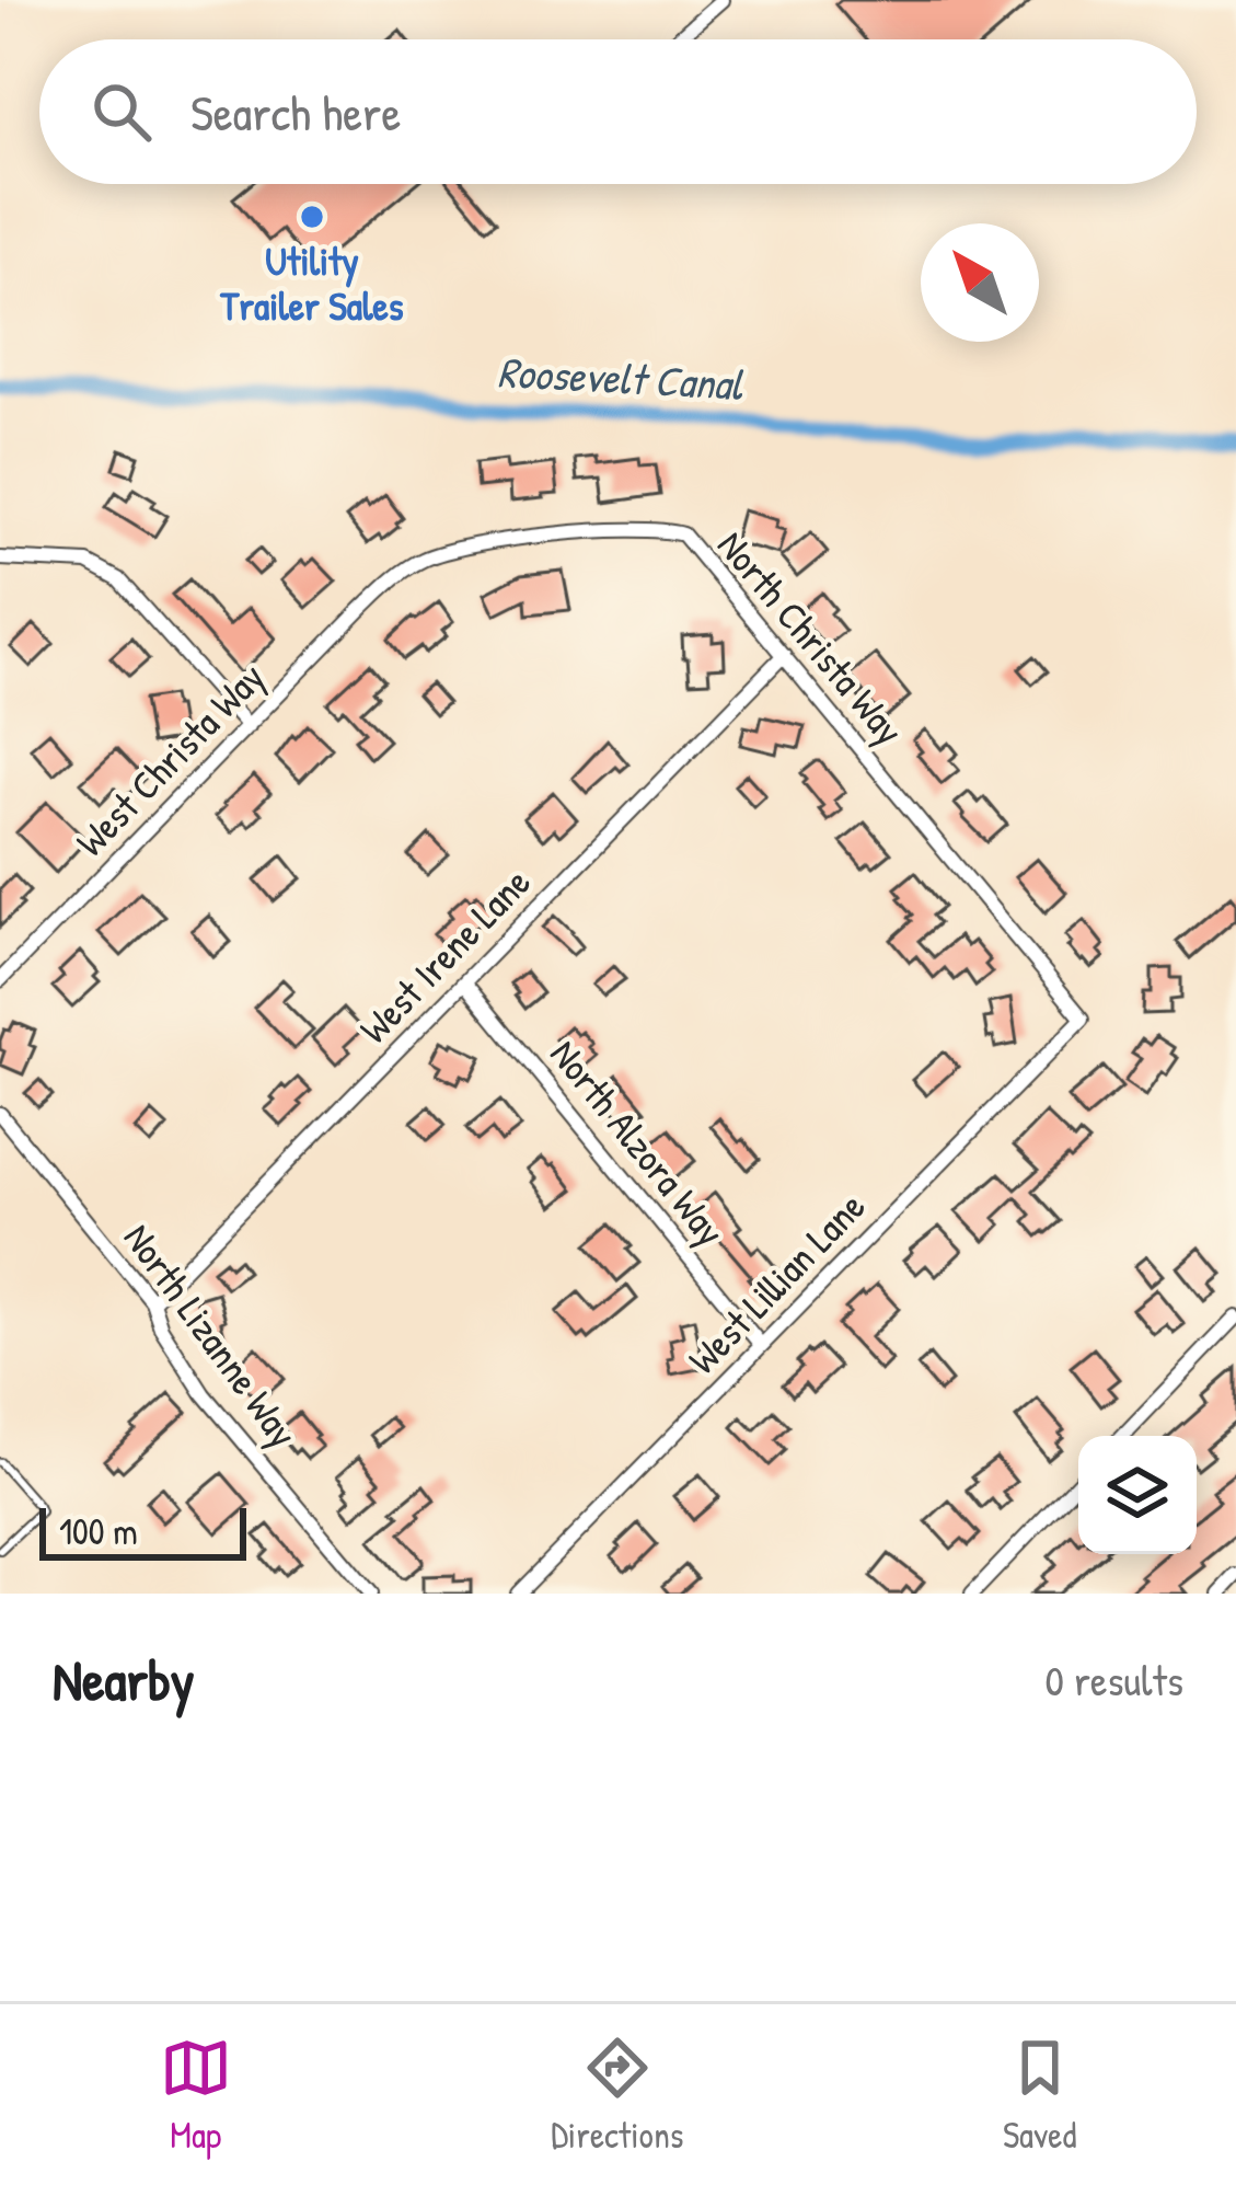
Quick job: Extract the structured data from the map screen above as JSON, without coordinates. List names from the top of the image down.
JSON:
{
  "streets": {
    "street": [
      "North Christa Way",
      "West Christa Way",
      "West Irene Lane",
      "North Alzora Way",
      "West Lillian Lane",
      "North Lizanne Way"
    ]
  },
  "crossings": [
    ["North Christa Way", "West Christa Way"],
    ["North Christa Way", "West Irene Lane"],
    ["North Christa Way", "West Lillian Lane"],
    ["West Irene Lane", "North Alzora Way"],
    ["West Irene Lane", "North Lizanne Way"],
    ["North Alzora Way", "West Lillian Lane"]
  ],
  "water": ["Roosevelt Canal"],
  "places": ["Utility Trailer Sales"],
  "scale_bar": "100 m",
  "north": "top left",
  "page": {
    "search": "Search here",
    "scale": "100 m",
    "heading": ["Nearby", "0 results"],
    "nav": ["Map", "Directions", "Saved"]
  }
}
